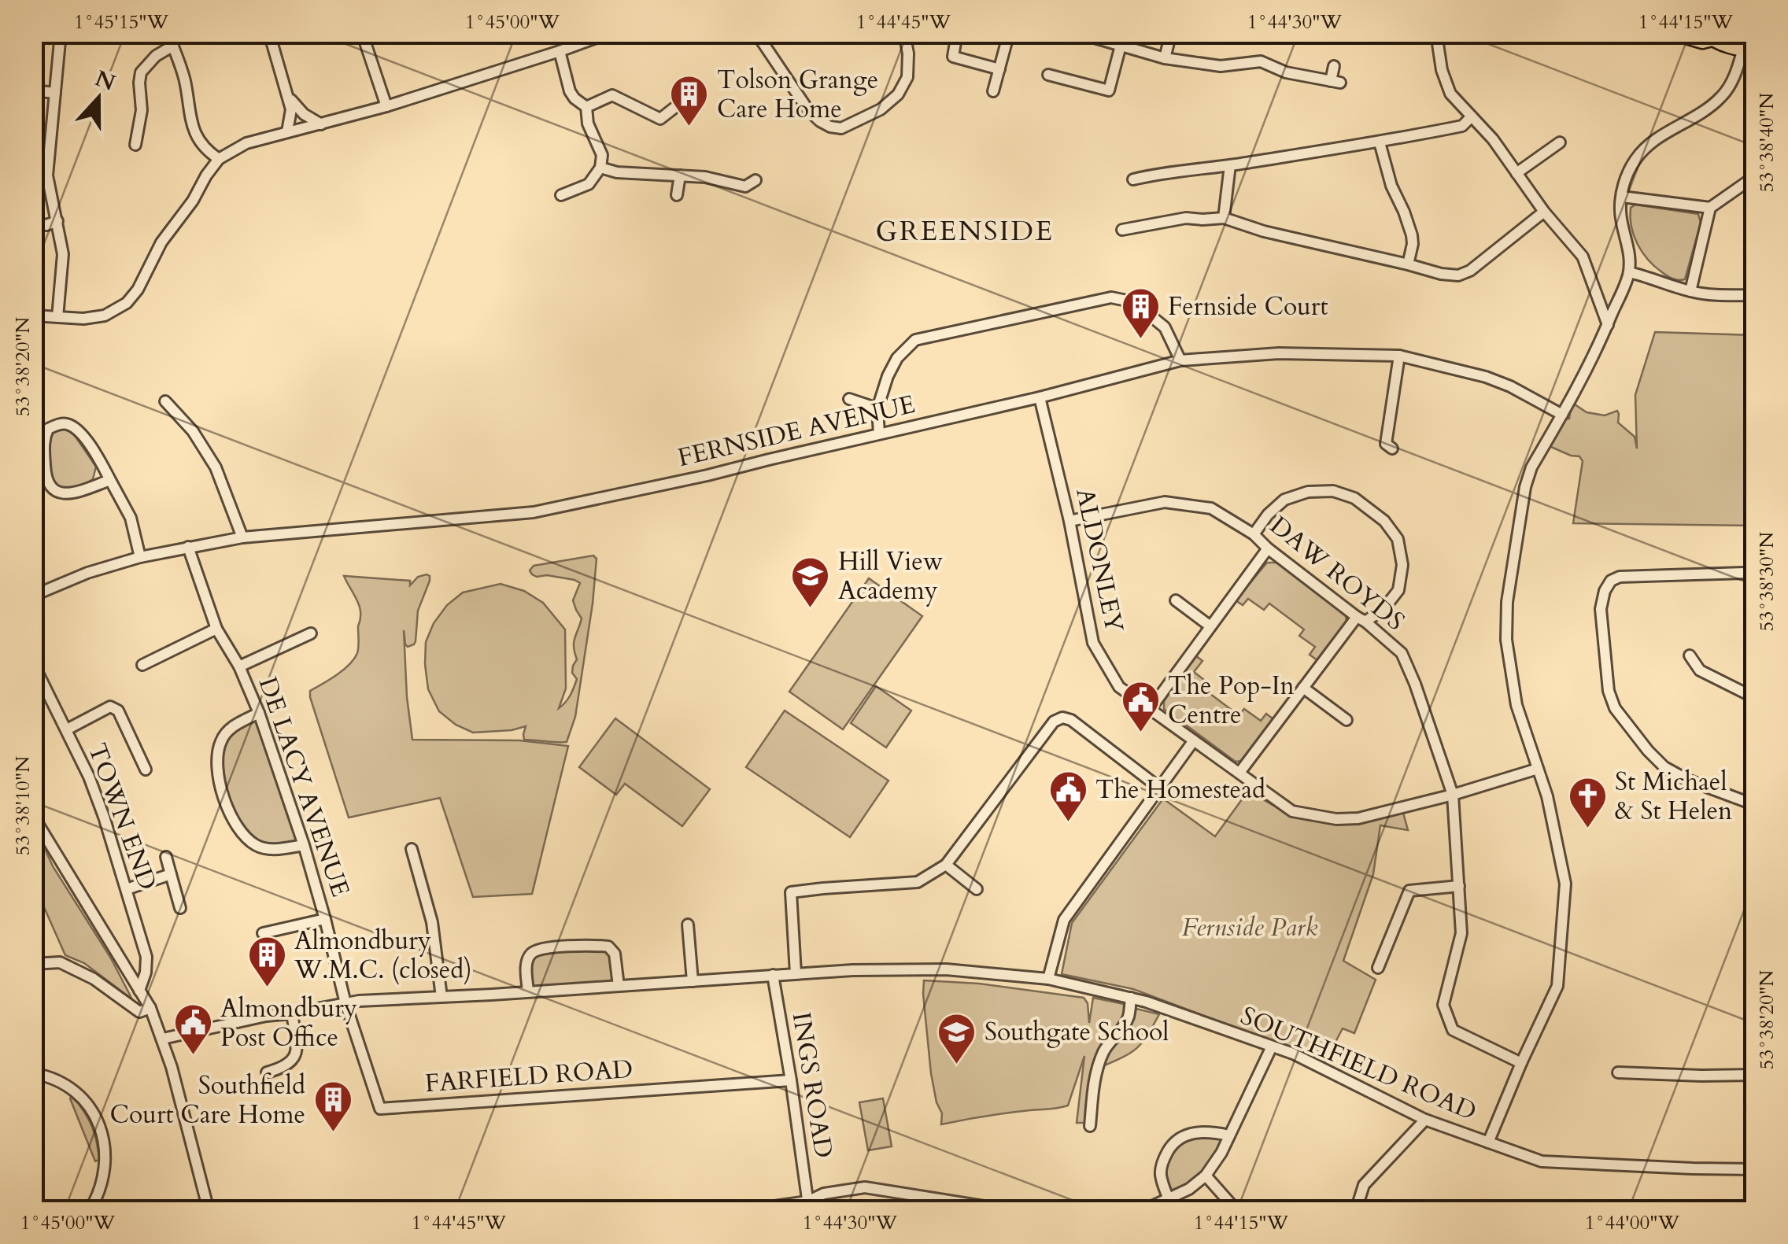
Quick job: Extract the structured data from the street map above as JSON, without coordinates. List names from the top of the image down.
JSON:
{
  "streets": {
    "street": [
      "FERNSIDE AVENUE",
      "ALDONLEY",
      "DAW ROYDS",
      "DE LACY AVENUE",
      "TOWN END",
      "SOUTHFIELD ROAD",
      "FARFIELD ROAD",
      "INGS ROAD"
    ]
  },
  "crossings": [
    ["FERNSIDE AVENUE", "ALDONLEY"],
    ["FERNSIDE AVENUE", "DE LACY AVENUE"],
    ["ALDONLEY", "DAW ROYDS"],
    ["DE LACY AVENUE", "SOUTHFIELD ROAD"],
    ["DE LACY AVENUE", "FARFIELD ROAD"],
    ["SOUTHFIELD ROAD", "FARFIELD ROAD"],
    ["SOUTHFIELD ROAD", "INGS ROAD"],
    ["FARFIELD ROAD", "INGS ROAD"]
  ],
  "districts": ["GREENSIDE"],
  "parks": ["Fernside Park"],
  "places": {
    "building": [
      "Tolson Grange Care Home",
      "Fernside Court",
      "Almondbury W.M.C. (closed)",
      "Southfield Court Care Home"
    ],
    "school or university": ["Hill View Academy", "Southgate School"],
    "public building": ["The Pop-In Centre", "The Homestead", "Almondbury Post Office"],
    "church": ["St Michael & St Helen"]
  },
  "north": "top",
  "coordinates": [
    "1°45'15\"W",
    "1°45'00\"W",
    "1°44'45\"W",
    "1°44'30\"W",
    "1°44'15\"W",
    "53°38'40\"N",
    "53°38'20\"N",
    "53°38'30\"N",
    "53°38'10\"N",
    "1°44'00\"W"
  ]
}
